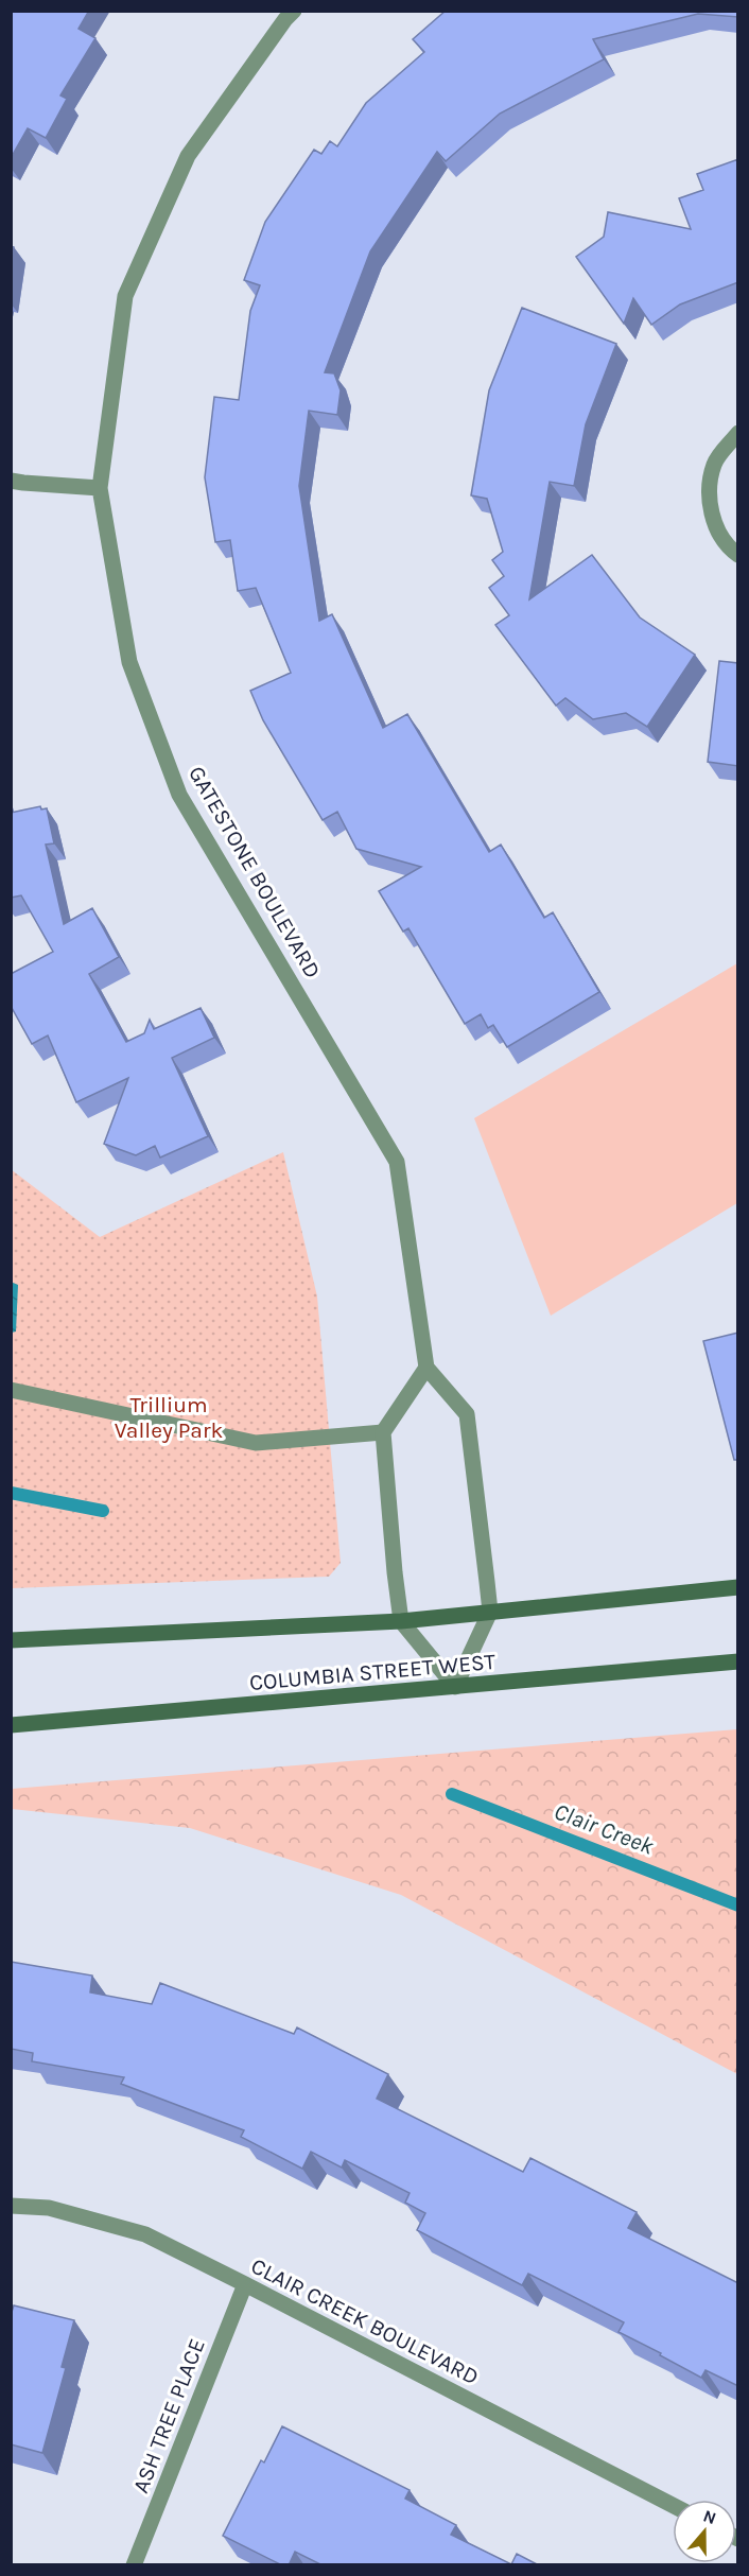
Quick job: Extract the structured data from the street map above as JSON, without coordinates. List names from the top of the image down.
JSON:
{
  "streets": {
    "main road": ["COLUMBIA STREET WEST"],
    "street": ["GATESTONE BOULEVARD", "CLAIR CREEK BOULEVARD", "ASH TREE PLACE"]
  },
  "crossings": [
    ["CLAIR CREEK BOULEVARD", "ASH TREE PLACE"]
  ],
  "water": ["Clair Creek"],
  "parks": ["Trillium Valley Park"],
  "north": "top"
}
